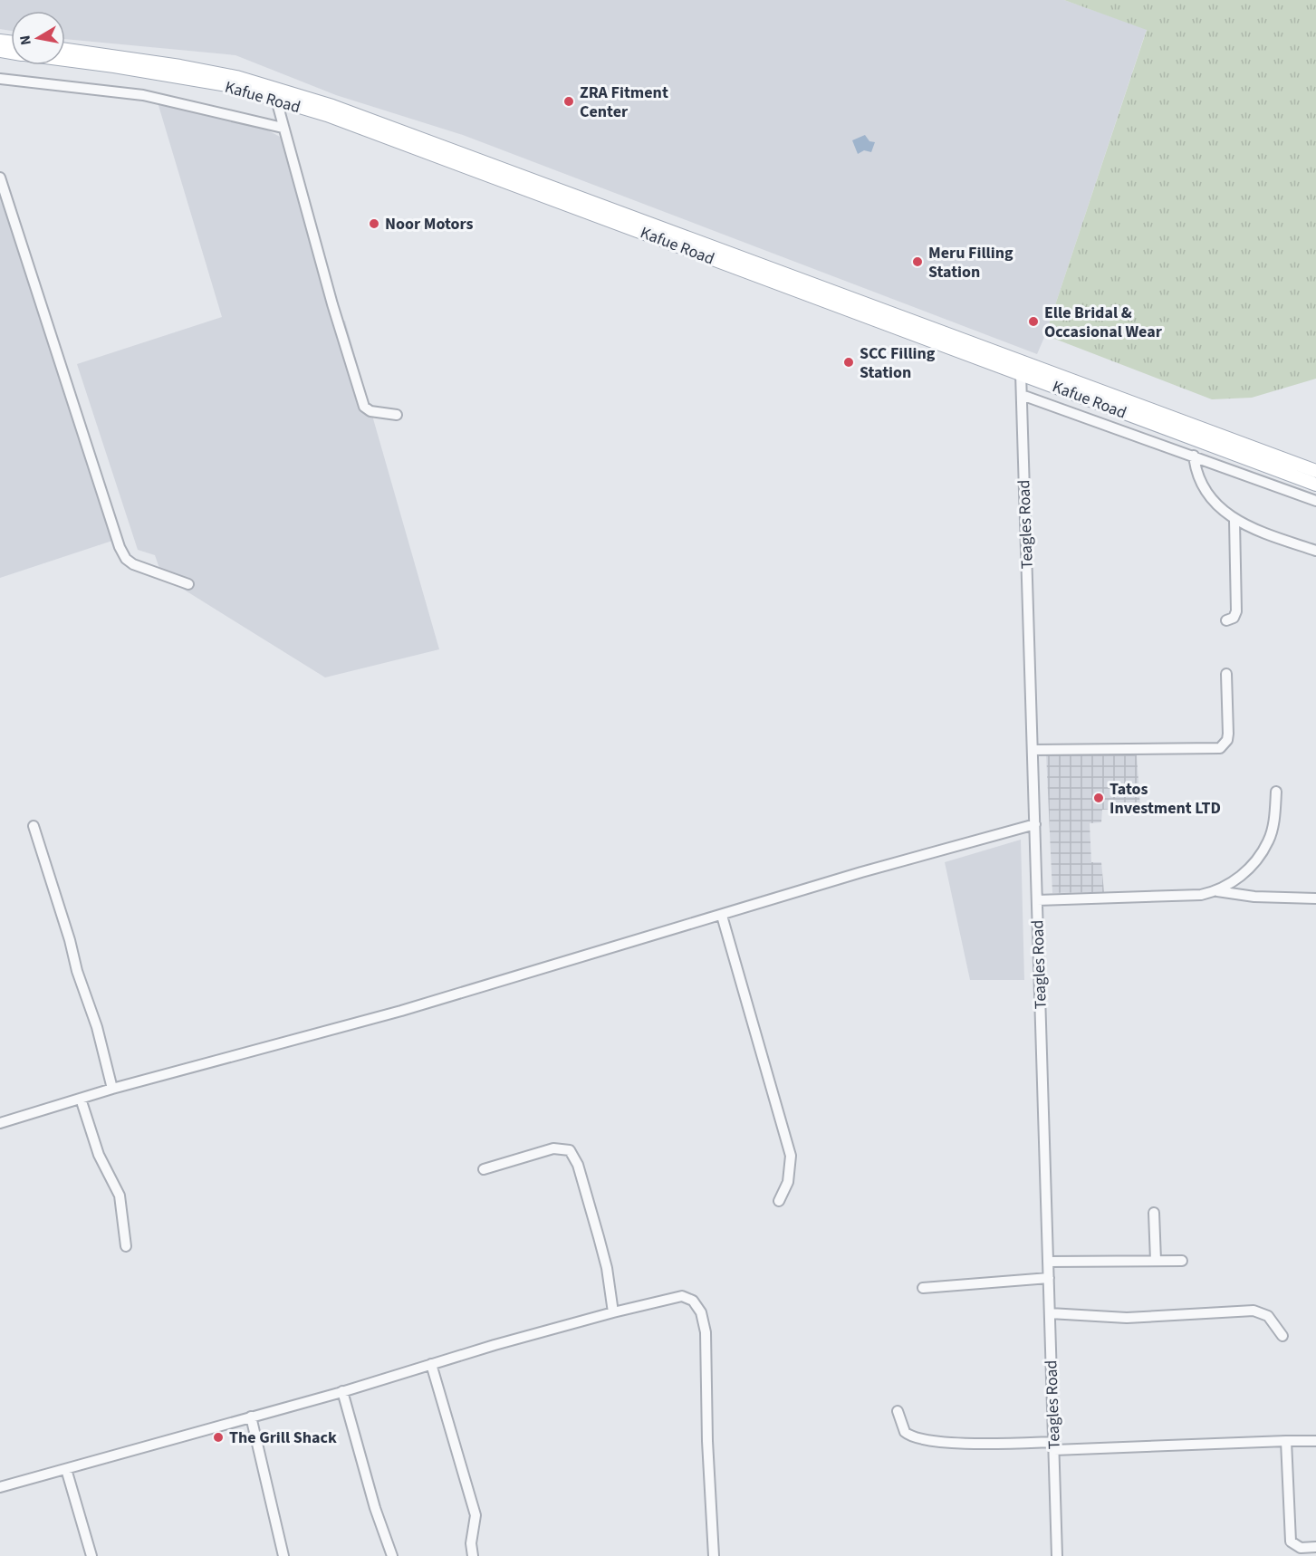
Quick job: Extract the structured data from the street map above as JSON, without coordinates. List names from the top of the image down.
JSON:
{
  "streets": {
    "main road": ["Kafue Road"],
    "street": ["Teagles Road"]
  },
  "crossings": [
    ["Kafue Road", "Teagles Road"]
  ],
  "places": [
    "ZRA Fitment Center",
    "Noor Motors",
    "Meru Filling Station",
    "Elle Bridal & Occasional Wear",
    "SCC Filling Station",
    "Tatos Investment LTD",
    "The Grill Shack"
  ],
  "north": "left"
}
